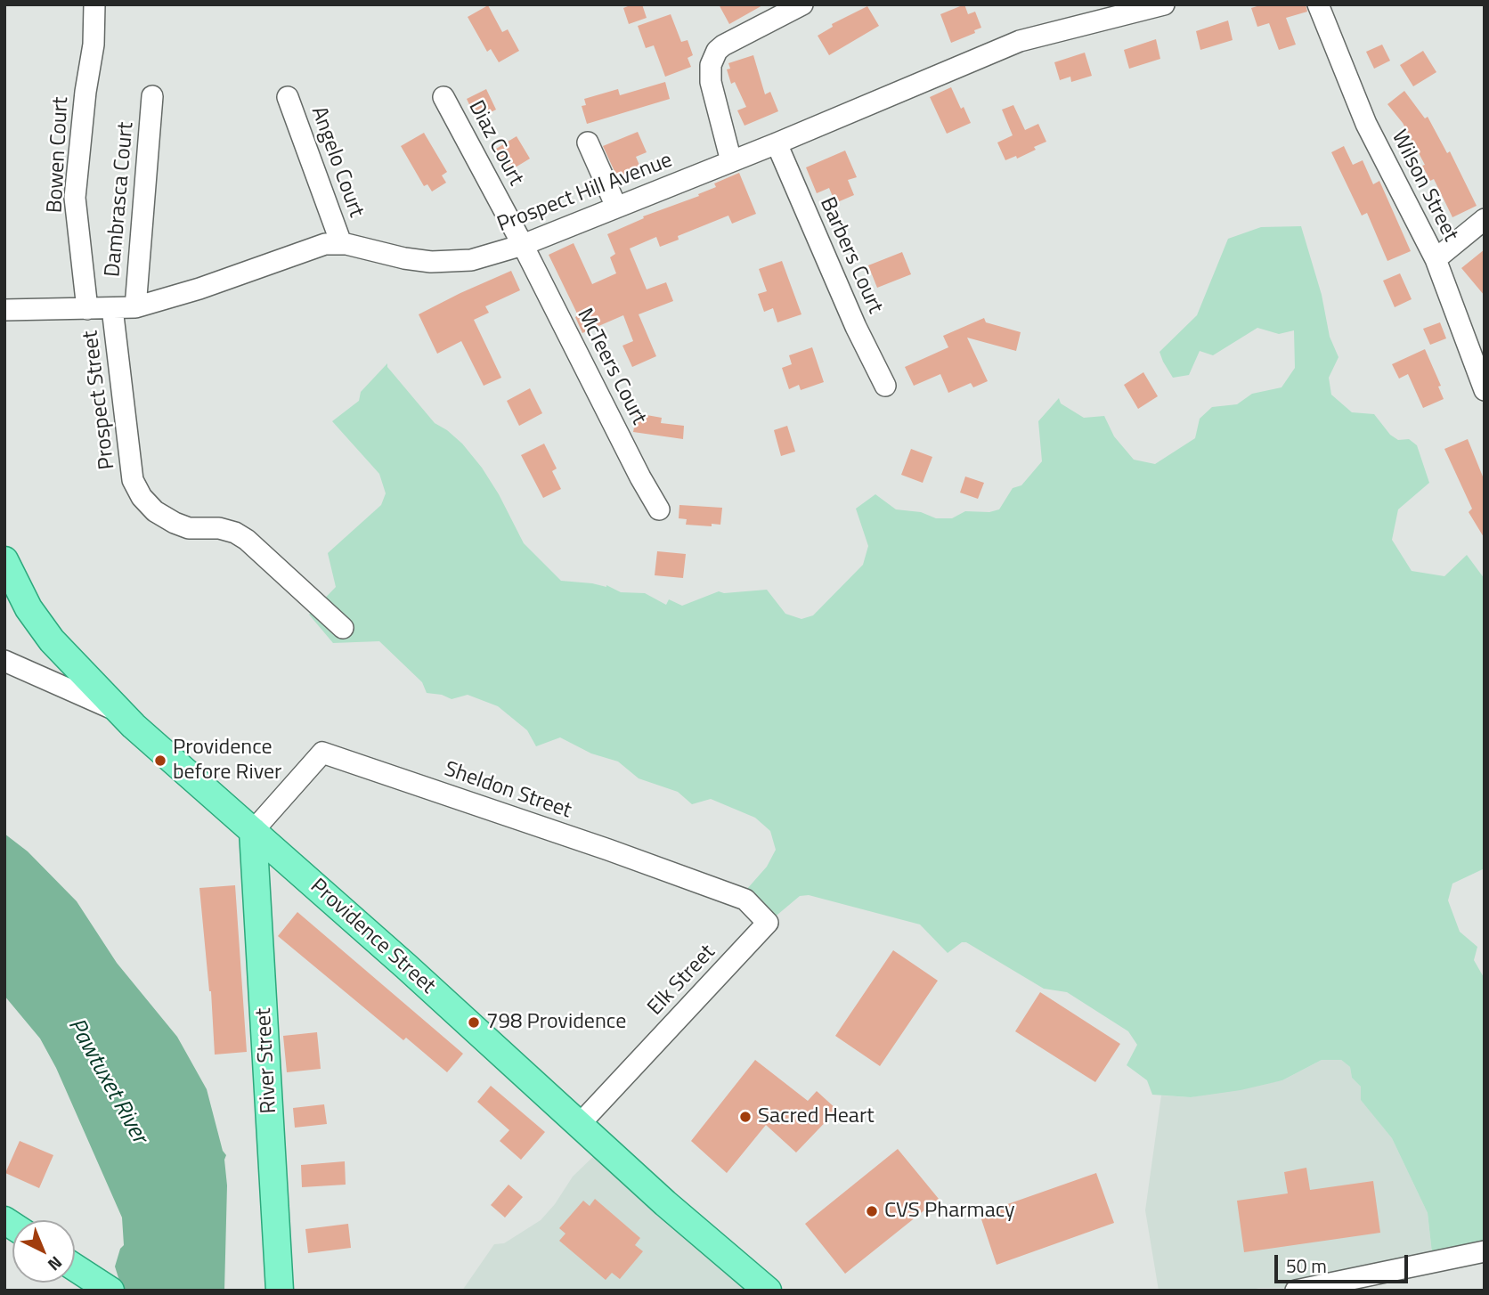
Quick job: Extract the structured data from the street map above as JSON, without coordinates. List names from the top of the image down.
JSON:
{
  "streets": {
    "main road": ["Providence Street", "River Street"],
    "street": [
      "Diaz Court",
      "Bowen Court",
      "Angelo Court",
      "Wilson Street",
      "Prospect Hill Avenue",
      "Dambrasca Court",
      "Barbers Court",
      "McTeers Court",
      "Prospect Street",
      "Sheldon Street",
      "Elk Street"
    ]
  },
  "crossings": [
    ["Diaz Court", "Prospect Hill Avenue"],
    ["Diaz Court", "McTeers Court"],
    ["Bowen Court", "Prospect Hill Avenue"],
    ["Angelo Court", "Prospect Hill Avenue"],
    ["Prospect Hill Avenue", "Dambrasca Court"],
    ["Prospect Hill Avenue", "Barbers Court"],
    ["Prospect Hill Avenue", "McTeers Court"],
    ["Prospect Hill Avenue", "Prospect Street"],
    ["Sheldon Street", "Providence Street"],
    ["Sheldon Street", "Elk Street"],
    ["Sheldon Street", "River Street"],
    ["Providence Street", "Elk Street"],
    ["Providence Street", "River Street"]
  ],
  "water": ["Pawtuxet River"],
  "places": [
    "Providence before River",
    "798 Providence",
    "Sacred Heart",
    "CVS Pharmacy"
  ],
  "scale_bar": "50 m",
  "north": "bottom right"
}
